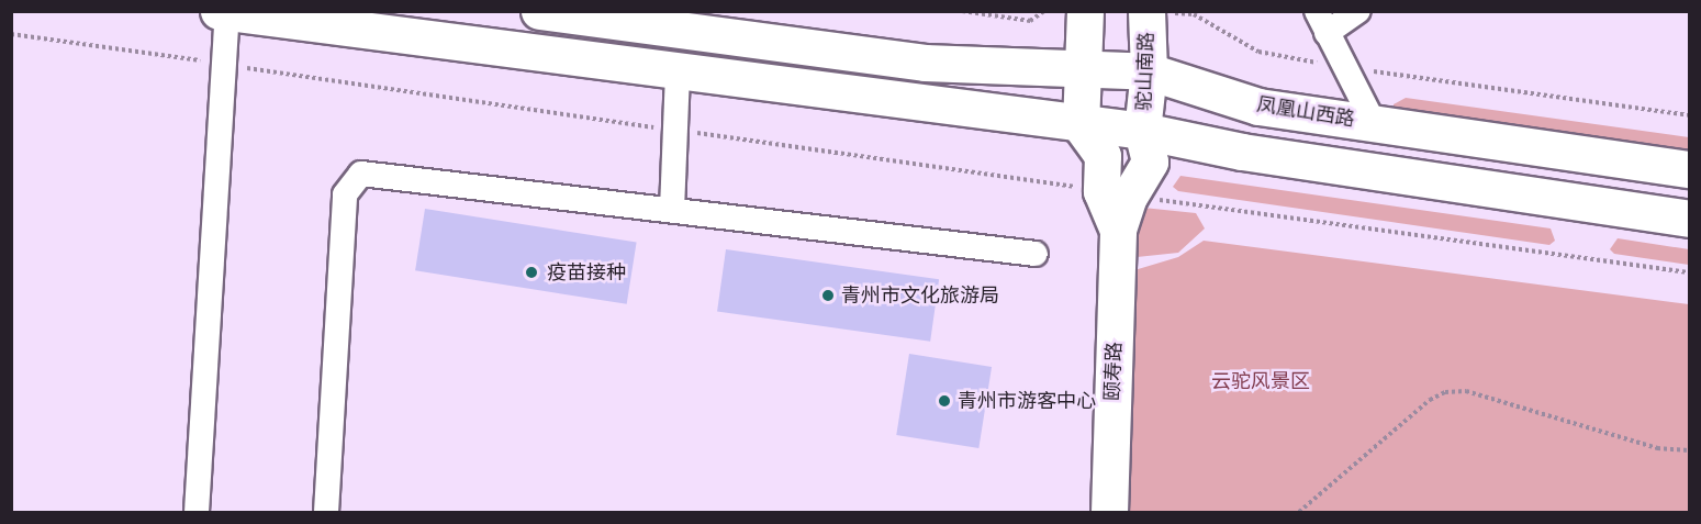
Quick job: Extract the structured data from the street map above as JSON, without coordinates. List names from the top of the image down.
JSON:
{
  "streets": {
    "main road": ["驼山南路", "凤凰山西路", "颐寿路"]
  },
  "crossings": [
    ["驼山南路", "凤凰山西路"],
    ["驼山南路", "颐寿路"]
  ],
  "parks": ["云驼风景区"],
  "places": ["疫苗接种", "青州市文化旅游局", "青州市游客中心"]
}
